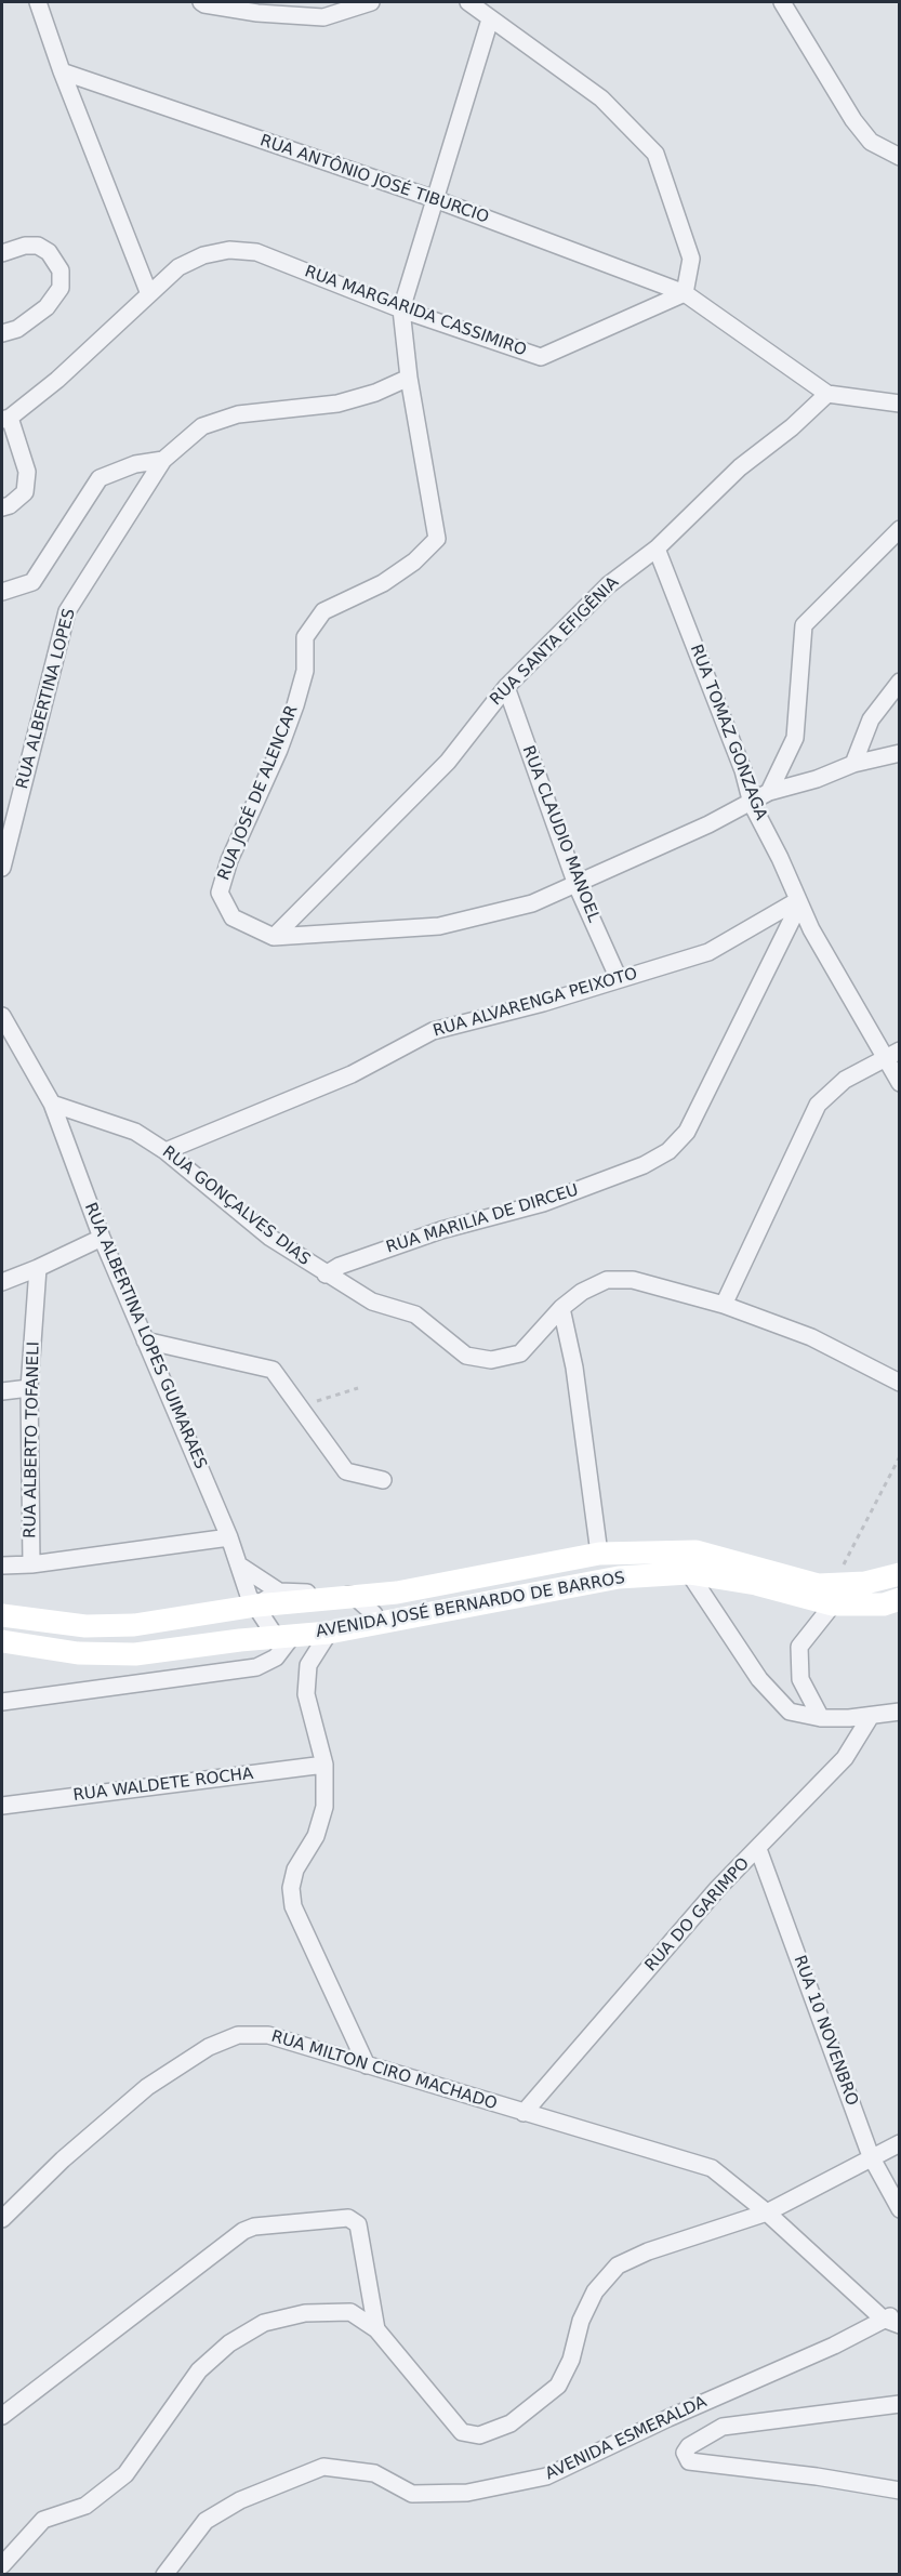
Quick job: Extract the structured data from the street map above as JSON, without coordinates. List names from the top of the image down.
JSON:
{
  "streets": {
    "main road": ["AVENIDA JOSÉ BERNARDO DE BARROS"],
    "street": [
      "RUA ANTÔNIO JOSÉ TIBURCIO",
      "RUA MARGARIDA CASSIMIRO",
      "RUA SANTA EFIGÊNIA",
      "RUA ALBERTINA LOPES",
      "RUA TOMAZ GONZAGA",
      "RUA JOSÉ DE ALENCAR",
      "RUA CLAUDIO MANOEL",
      "RUA ALVARENGA PEIXOTO",
      "RUA GONÇALVES DIAS",
      "RUA MARILIA DE DIRCEU",
      "RUA ALBERTINA LOPES GUIMARAES",
      "RUA ALBERTO TOFANELI",
      "RUA WALDETE ROCHA",
      "RUA DO GARIMPO",
      "RUA 10 NOVENBRO",
      "RUA MILTON CIRO MACHADO",
      "AVENIDA ESMERALDA"
    ]
  },
  "crossings": [
    ["RUA ANTÔNIO JOSÉ TIBURCIO", "RUA MARGARIDA CASSIMIRO"],
    ["RUA ANTÔNIO JOSÉ TIBURCIO", "RUA SANTA EFIGÊNIA"],
    ["RUA SANTA EFIGÊNIA", "RUA TOMAZ GONZAGA"],
    ["RUA SANTA EFIGÊNIA", "RUA JOSÉ DE ALENCAR"],
    ["RUA SANTA EFIGÊNIA", "RUA CLAUDIO MANOEL"],
    ["RUA ALBERTINA LOPES", "RUA JOSÉ DE ALENCAR"],
    ["RUA TOMAZ GONZAGA", "RUA JOSÉ DE ALENCAR"],
    ["RUA TOMAZ GONZAGA", "RUA ALVARENGA PEIXOTO"],
    ["RUA TOMAZ GONZAGA", "RUA MARILIA DE DIRCEU"],
    ["RUA JOSÉ DE ALENCAR", "RUA CLAUDIO MANOEL"],
    ["RUA CLAUDIO MANOEL", "RUA ALVARENGA PEIXOTO"],
    ["RUA ALVARENGA PEIXOTO", "RUA GONÇALVES DIAS"],
    ["RUA ALVARENGA PEIXOTO", "RUA MARILIA DE DIRCEU"],
    ["RUA GONÇALVES DIAS", "RUA MARILIA DE DIRCEU"],
    ["RUA GONÇALVES DIAS", "RUA ALBERTINA LOPES GUIMARAES"],
    ["RUA ALBERTINA LOPES GUIMARAES", "AVENIDA JOSÉ BERNARDO DE BARROS"],
    ["RUA DO GARIMPO", "RUA 10 NOVENBRO"],
    ["RUA DO GARIMPO", "RUA MILTON CIRO MACHADO"],
    ["RUA MILTON CIRO MACHADO", "AVENIDA ESMERALDA"]
  ]
}
